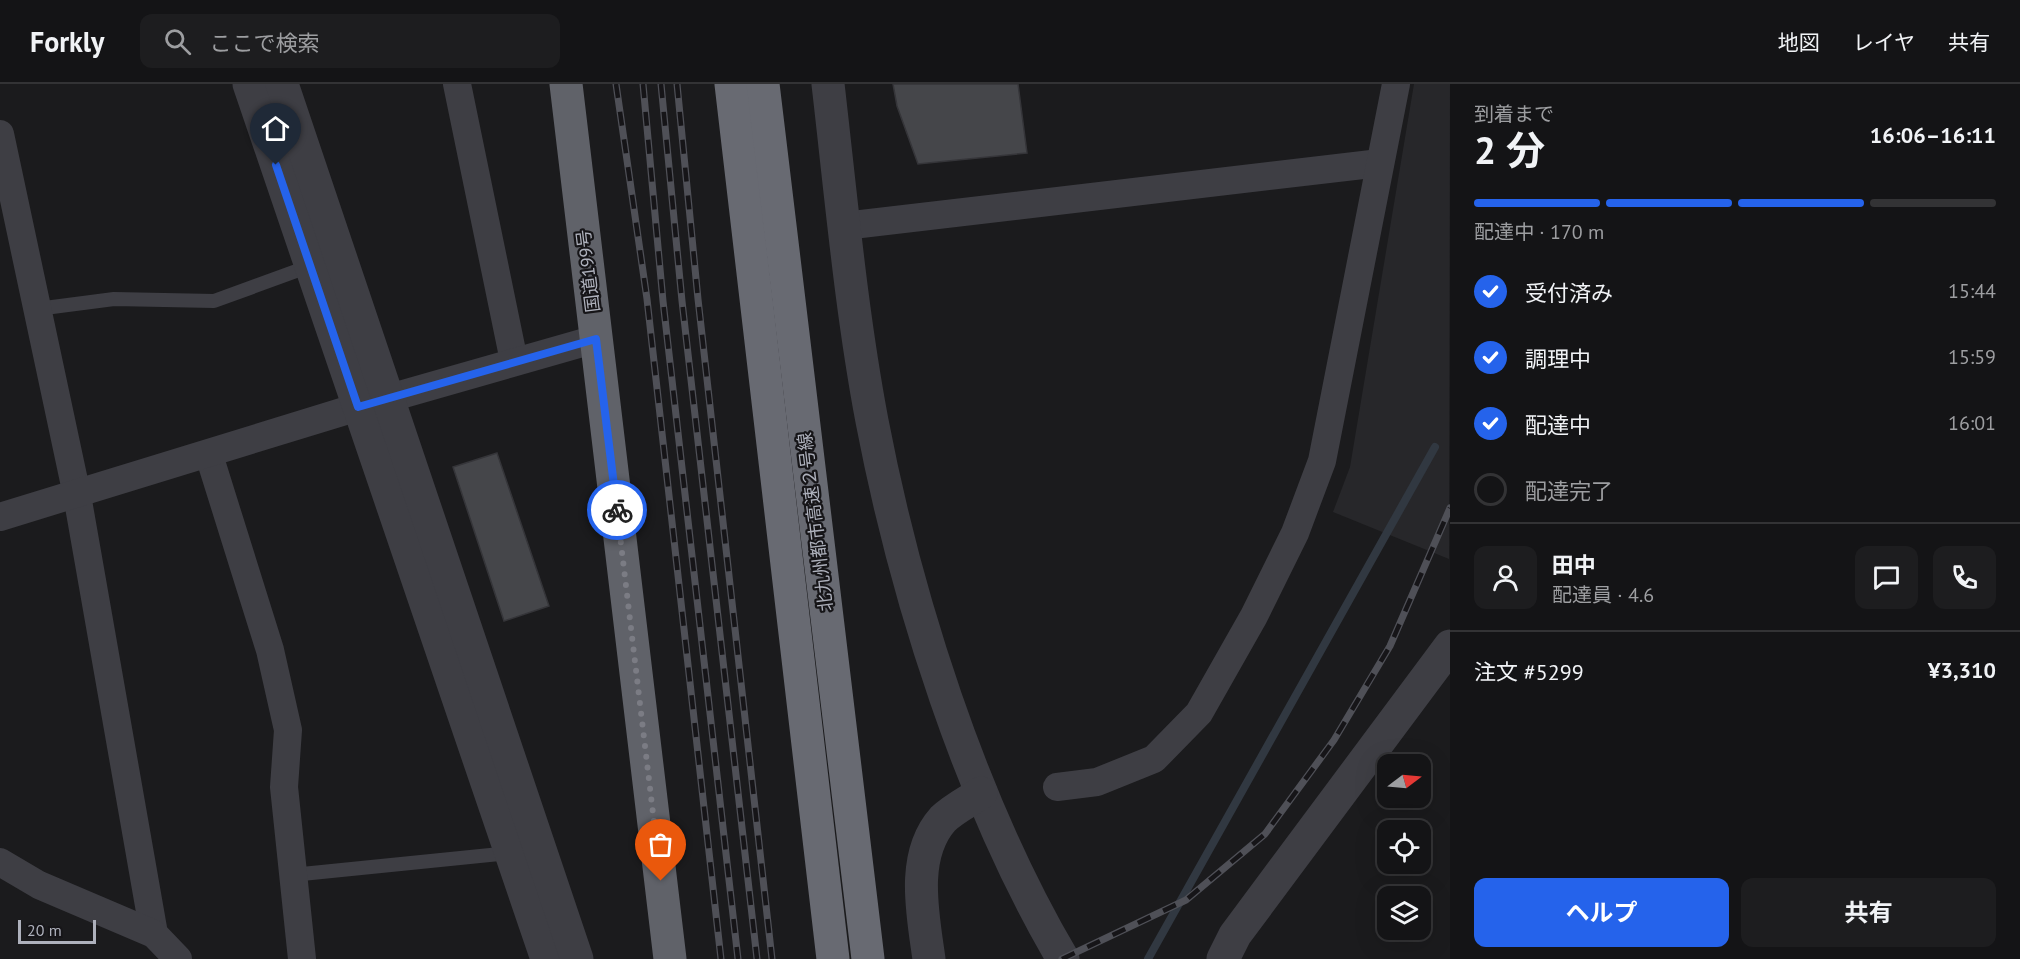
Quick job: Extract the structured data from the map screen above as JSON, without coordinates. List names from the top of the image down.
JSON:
{
  "streets": {
    "highway": ["国道199号", "北九州都市高速２号線"]
  },
  "scale_bar": "20 m",
  "north": "right",
  "page": {
    "header": "Forkly",
    "search": "ここで検索",
    "nav": ["地図", "レイヤ", "共有"],
    "heading": ["2 分", "到着まで", "16:06–16:11"],
    "panel": [
      "田中",
      "配達員 · 4.6",
      "注文 #5299",
      "¥3,310"
    ],
    "bar": "配達中 · 170 m",
    "list": [
      ["受付済み", "15:44"],
      ["調理中", "15:59"],
      ["配達中", "16:01"],
      "配達完了"
    ],
    "buttons": ["ヘルプ", "共有"],
    "scale": "20 m"
  }
}
